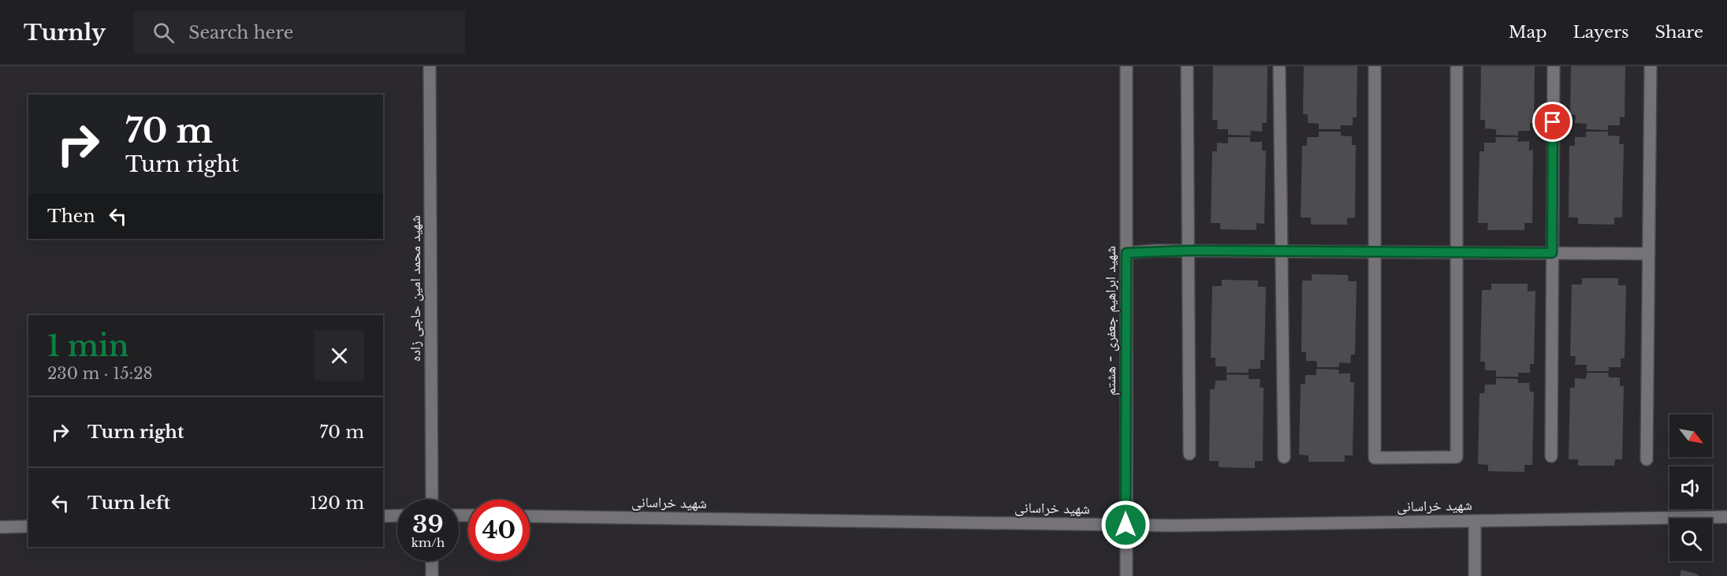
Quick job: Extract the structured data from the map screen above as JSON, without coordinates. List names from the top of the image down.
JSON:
{
  "streets": {
    "street": ["شهید محمد امین حاجی زاده", "شهید ابراهیم جعفری - هشتم", "شهید خراسانی"]
  },
  "crossings": [
    ["شهید ابراهیم جعفری - هشتم", "شهید خراسانی"]
  ],
  "north": "bottom right",
  "page": {
    "header": "Turnly",
    "search": "Search here",
    "nav": ["Map", "Layers", "Share"],
    "turn": ["70 m", "Turn right"],
    "then": "Then",
    "heading": ["1 min", "230 m · 15:28"],
    "list": [
      {
        "name": "Turn right",
        "value": "70 m"
      },
      {
        "name": "Turn left",
        "value": "120 m"
      }
    ],
    "speed": "39 km/h",
    "limit": "40"
  }
}
